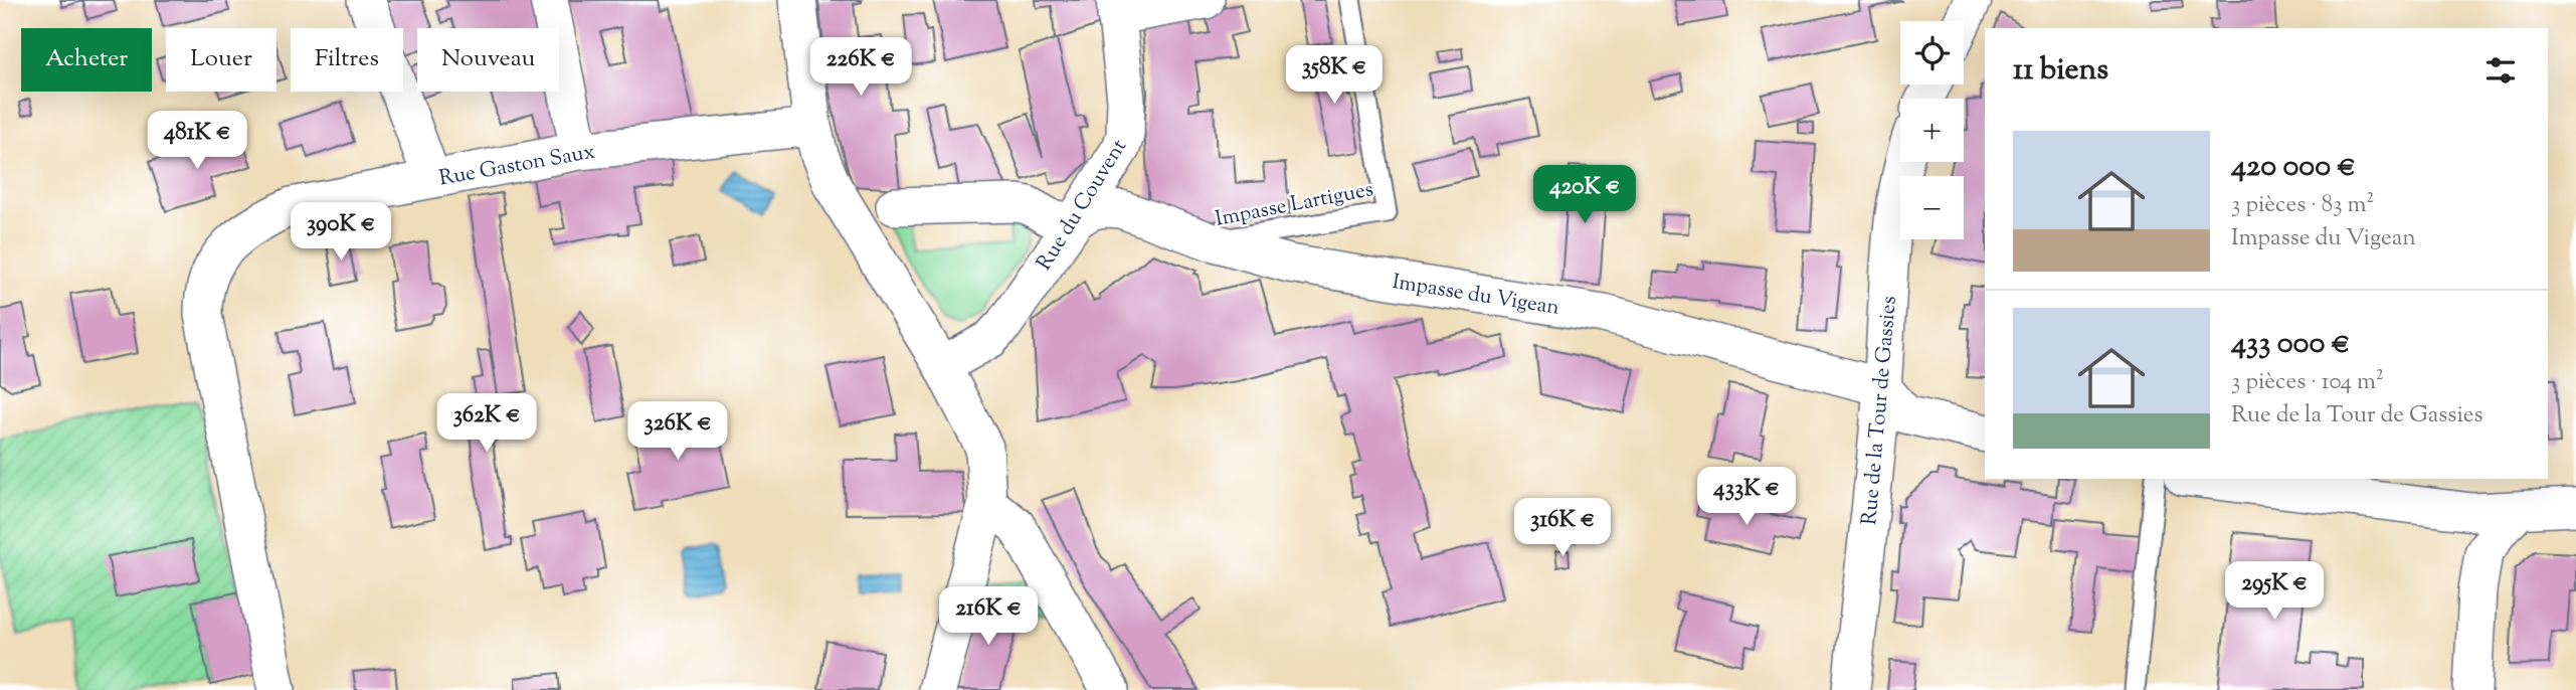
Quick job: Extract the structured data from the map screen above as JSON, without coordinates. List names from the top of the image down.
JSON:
{
  "streets": {
    "street": [
      "Rue Gaston Saux",
      "Rue du Couvent",
      "Impasse du Vigean",
      "Rue de la Tour de Gassies"
    ],
    "lane": ["Impasse Lartigues"]
  },
  "crossings": [
    ["Impasse Lartigues", "Impasse du Vigean"],
    ["Rue du Couvent", "Impasse du Vigean"],
    ["Impasse du Vigean", "Rue de la Tour de Gassies"]
  ],
  "page": {
    "map_buttons": ["+", "−"],
    "chip": [
      "Acheter",
      "Louer",
      "Filtres",
      "Nouveau"
    ],
    "heading": "11 biens",
    "price": [
      "226K €",
      "358K €",
      "481K €",
      "420K €",
      "390K €",
      "362K €",
      "326K €",
      "433K €",
      "316K €",
      "295K €",
      "216K €"
    ],
    "list": [
      {
        "name": "420 000 €",
        "note": "3 pièces · 83 m² · Impasse du Vigean"
      },
      {
        "name": "433 000 €",
        "note": "3 pièces · 104 m² · Rue de la Tour de Gassies"
      }
    ]
  }
}
